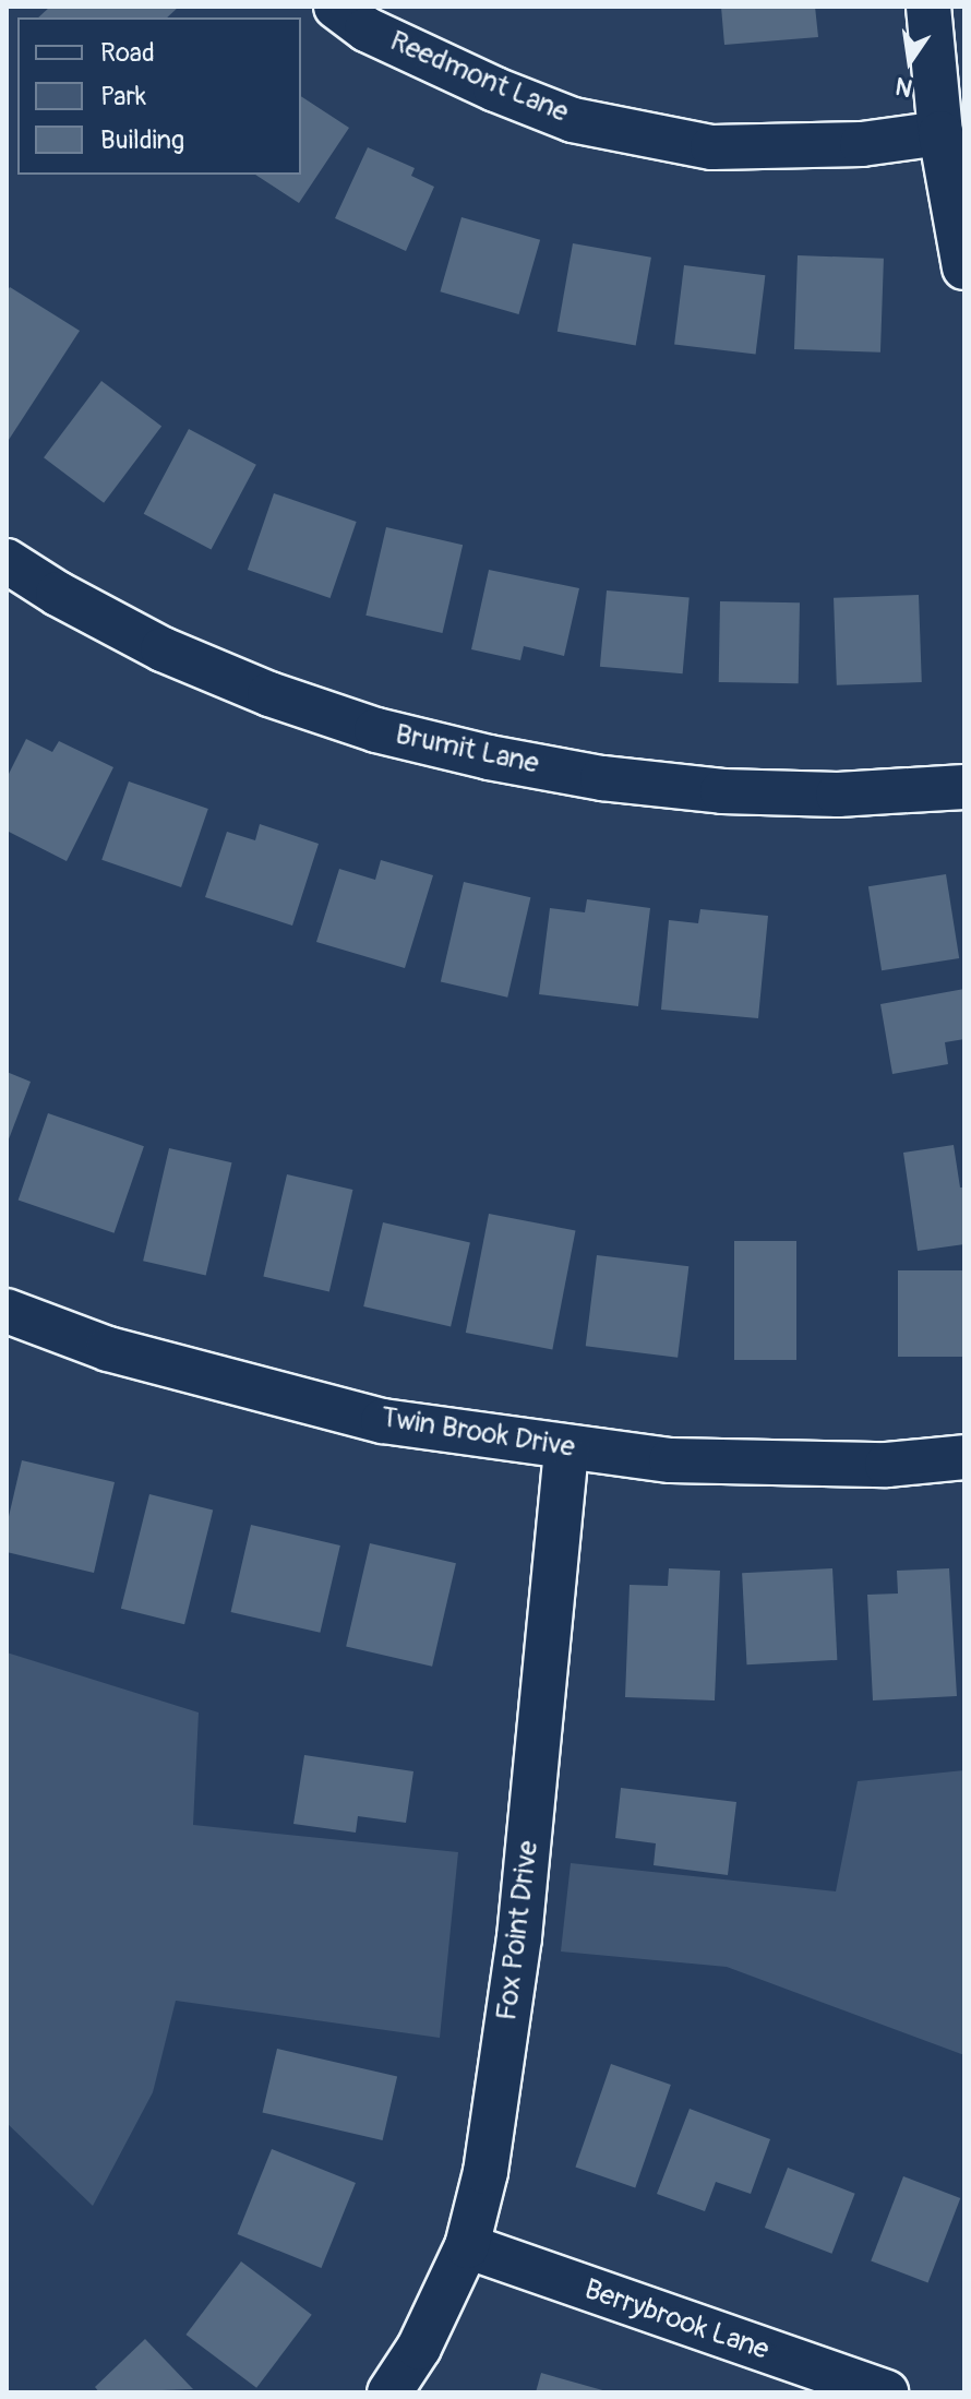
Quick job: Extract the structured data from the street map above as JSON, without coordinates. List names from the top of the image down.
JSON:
{
  "streets": {
    "street": [
      "Reedmont Lane",
      "Brumit Lane",
      "Twin Brook Drive",
      "Fox Point Drive",
      "Berrybrook Lane"
    ]
  },
  "crossings": [
    ["Twin Brook Drive", "Fox Point Drive"],
    ["Fox Point Drive", "Berrybrook Lane"]
  ],
  "legend": ["Road", "Park", "Building"],
  "north": "bottom"
}
